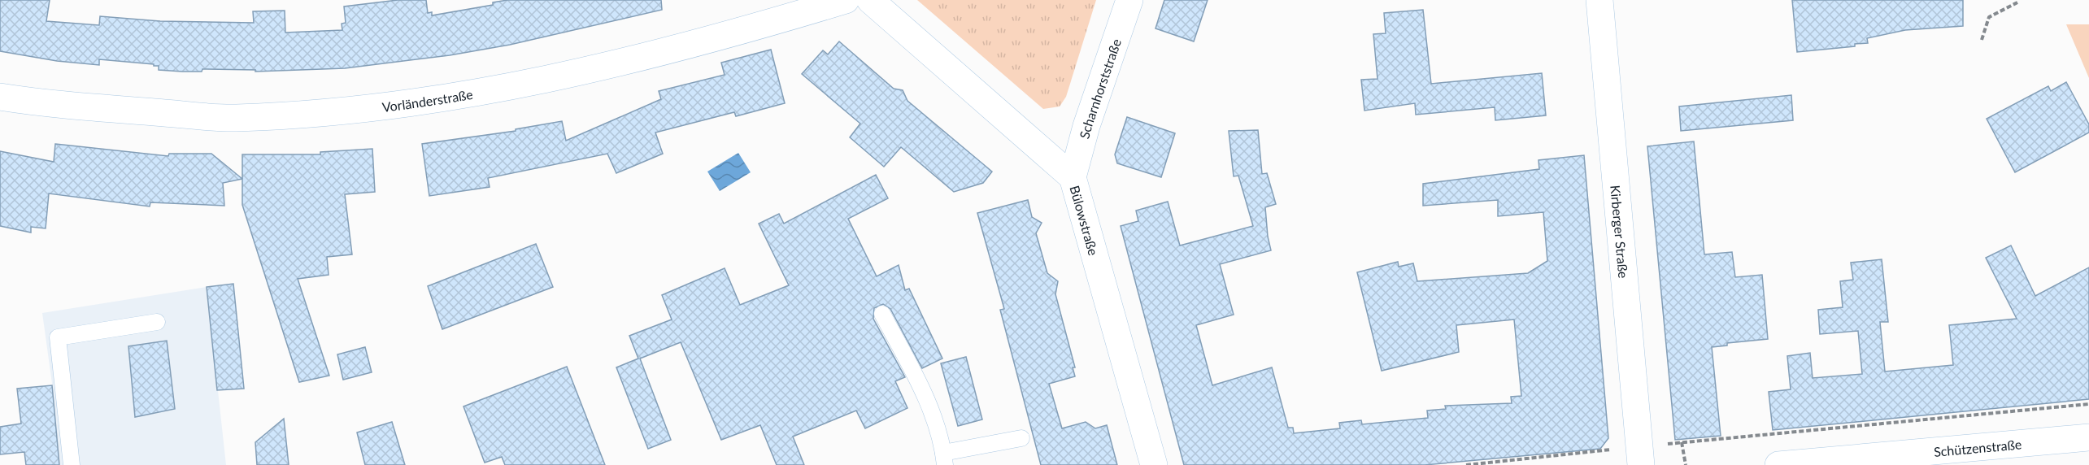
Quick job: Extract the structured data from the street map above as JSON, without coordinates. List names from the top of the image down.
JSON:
{
  "streets": {
    "street": [
      "Scharnhorststraße",
      "Vorländerstraße",
      "Bülowstraße",
      "Kirberger Straße",
      "Schützenstraße"
    ]
  },
  "crossings": [
    ["Scharnhorststraße", "Bülowstraße"]
  ]
}
